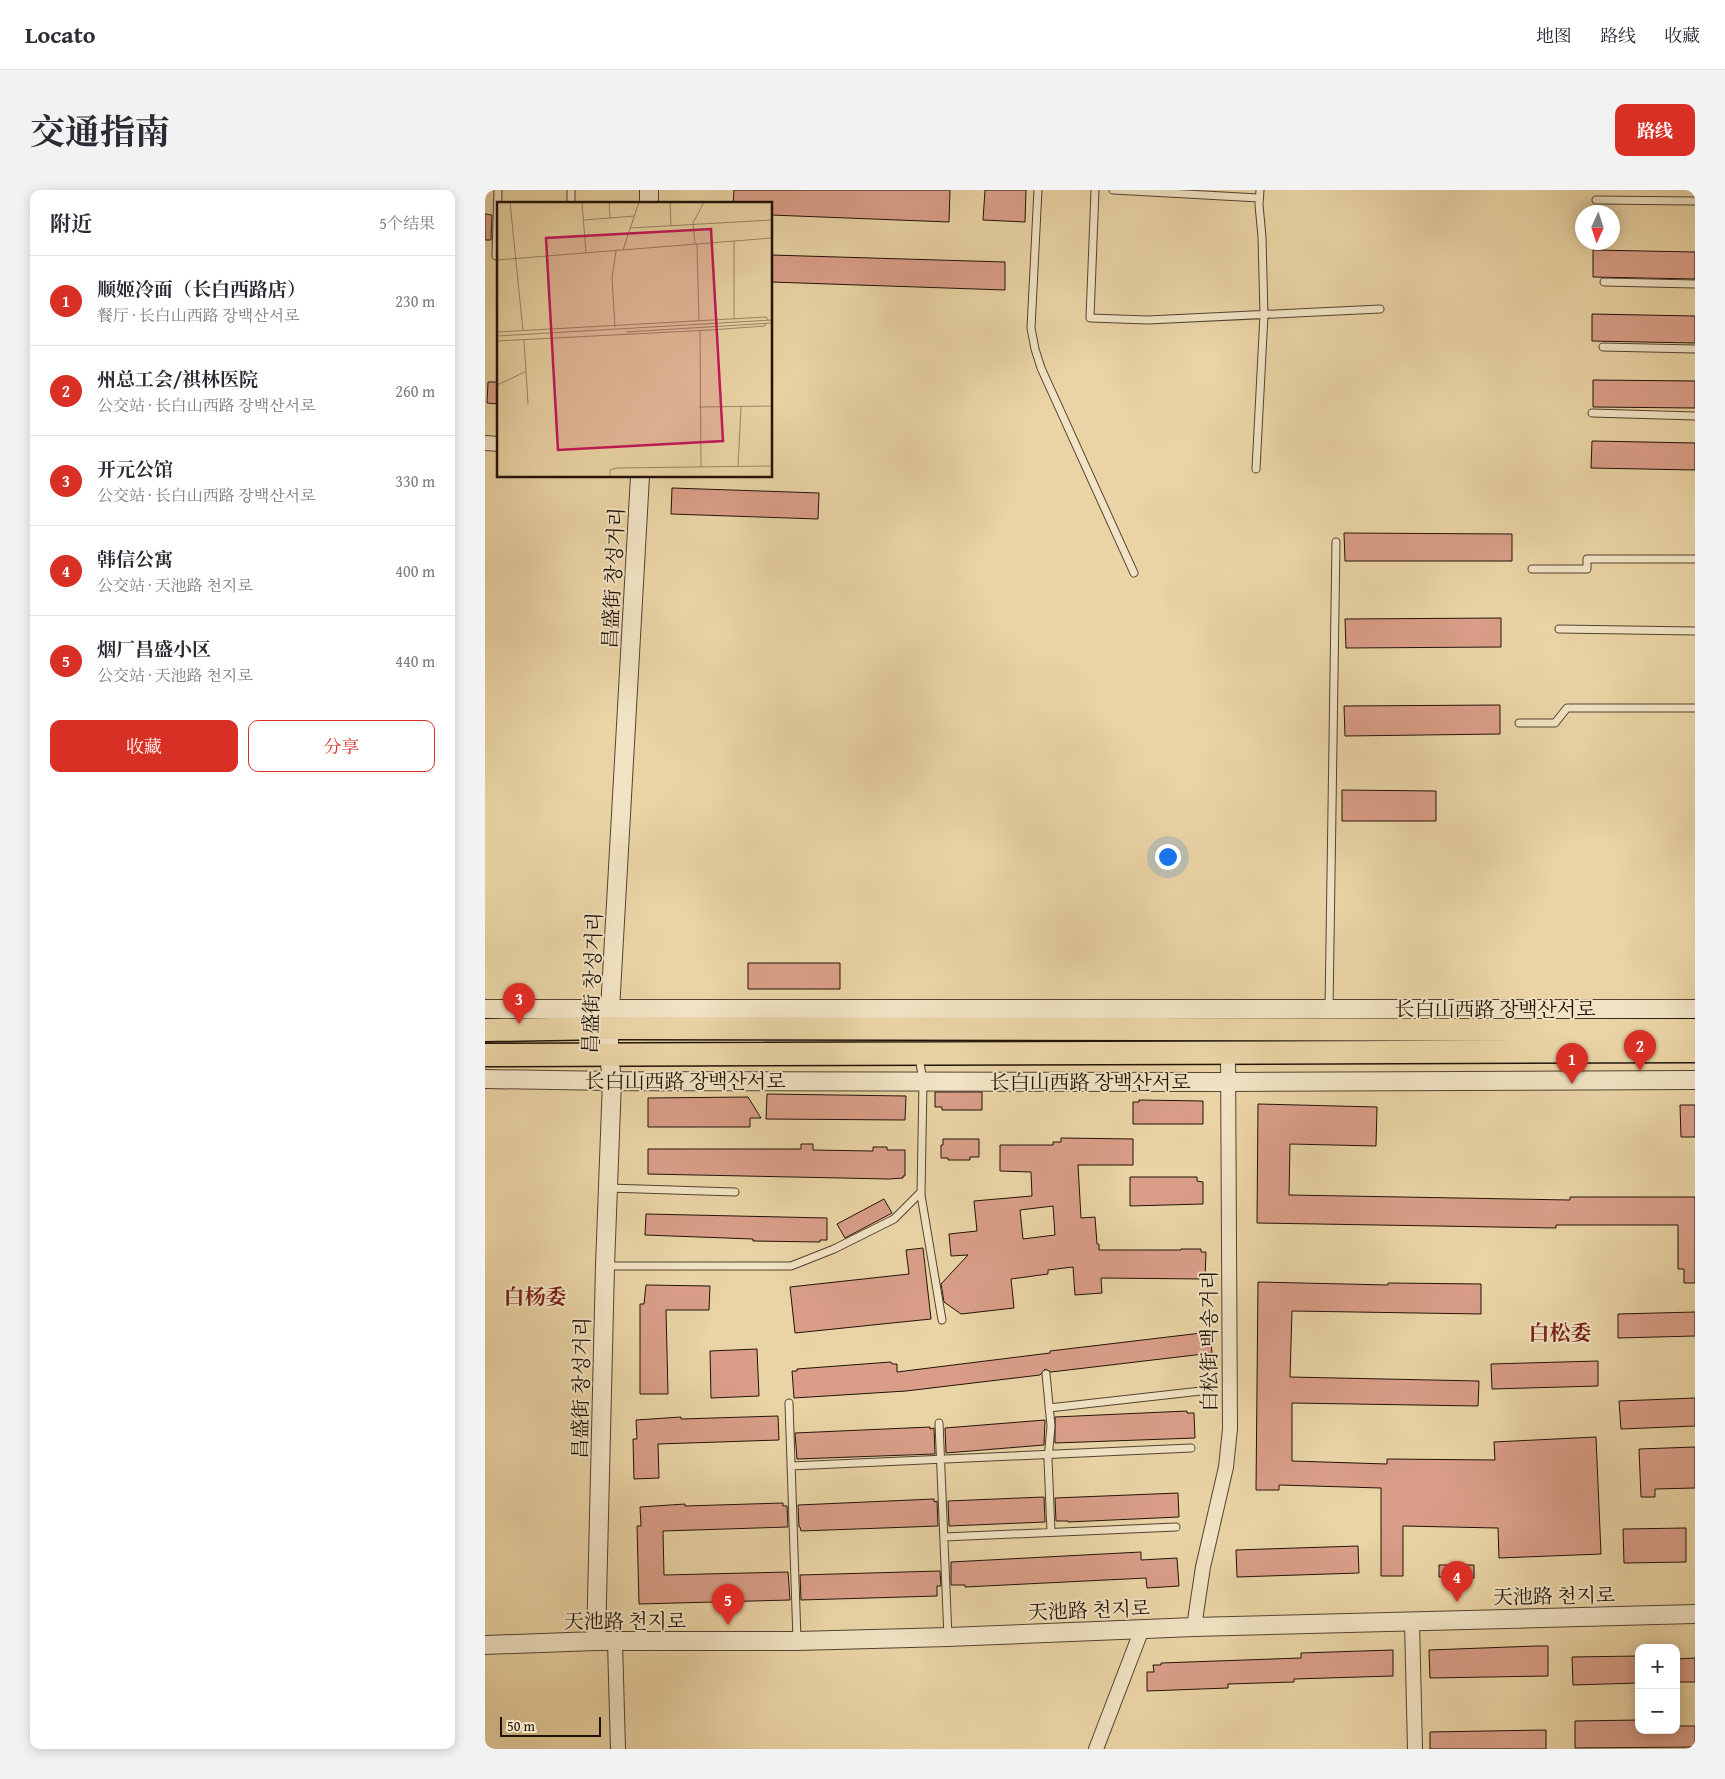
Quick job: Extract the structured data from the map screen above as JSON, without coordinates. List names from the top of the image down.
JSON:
{
  "streets": {
    "main road": ["长白山西路 장백산서로"],
    "street": ["昌盛街 창성거리", "白松街 백송거리", "天池路 천지로"]
  },
  "crossings": [
    ["昌盛街 창성거리", "长白山西路 장백산서로"],
    ["昌盛街 창성거리", "天池路 천지로"],
    ["长白山西路 장백산서로", "白松街 백송거리"],
    ["白松街 백송거리", "天池路 천지로"]
  ],
  "districts": ["白杨委", "白松委"],
  "scale_bar": "50 m",
  "north": "bottom",
  "page": {
    "header": "Locato",
    "nav": ["地图", "路线", "收藏"],
    "title": "交通指南",
    "buttons": [
      "路线",
      ["收藏", "分享"]
    ],
    "heading": ["附近", "5个结果"],
    "list": [
      {
        "mark": "1",
        "name": "顺姬冷面（长白西路店）",
        "note": "餐厅 · 长白山西路 장백산서로",
        "value": "230 m"
      },
      {
        "mark": "2",
        "name": "州总工会/祺林医院",
        "note": "公交站 · 长白山西路 장백산서로",
        "value": "260 m"
      },
      {
        "mark": "3",
        "name": "开元公馆",
        "note": "公交站 · 长白山西路 장백산서로",
        "value": "330 m"
      },
      {
        "mark": "4",
        "name": "韩信公寓",
        "note": "公交站 · 天池路 천지로",
        "value": "400 m"
      },
      {
        "mark": "5",
        "name": "烟厂昌盛小区",
        "note": "公交站 · 天池路 천지로",
        "value": "440 m"
      }
    ],
    "pins": [
      "3",
      "2",
      "1",
      "4",
      "5"
    ],
    "map_buttons": ["+", "−"],
    "scale": "50 m"
  }
}
